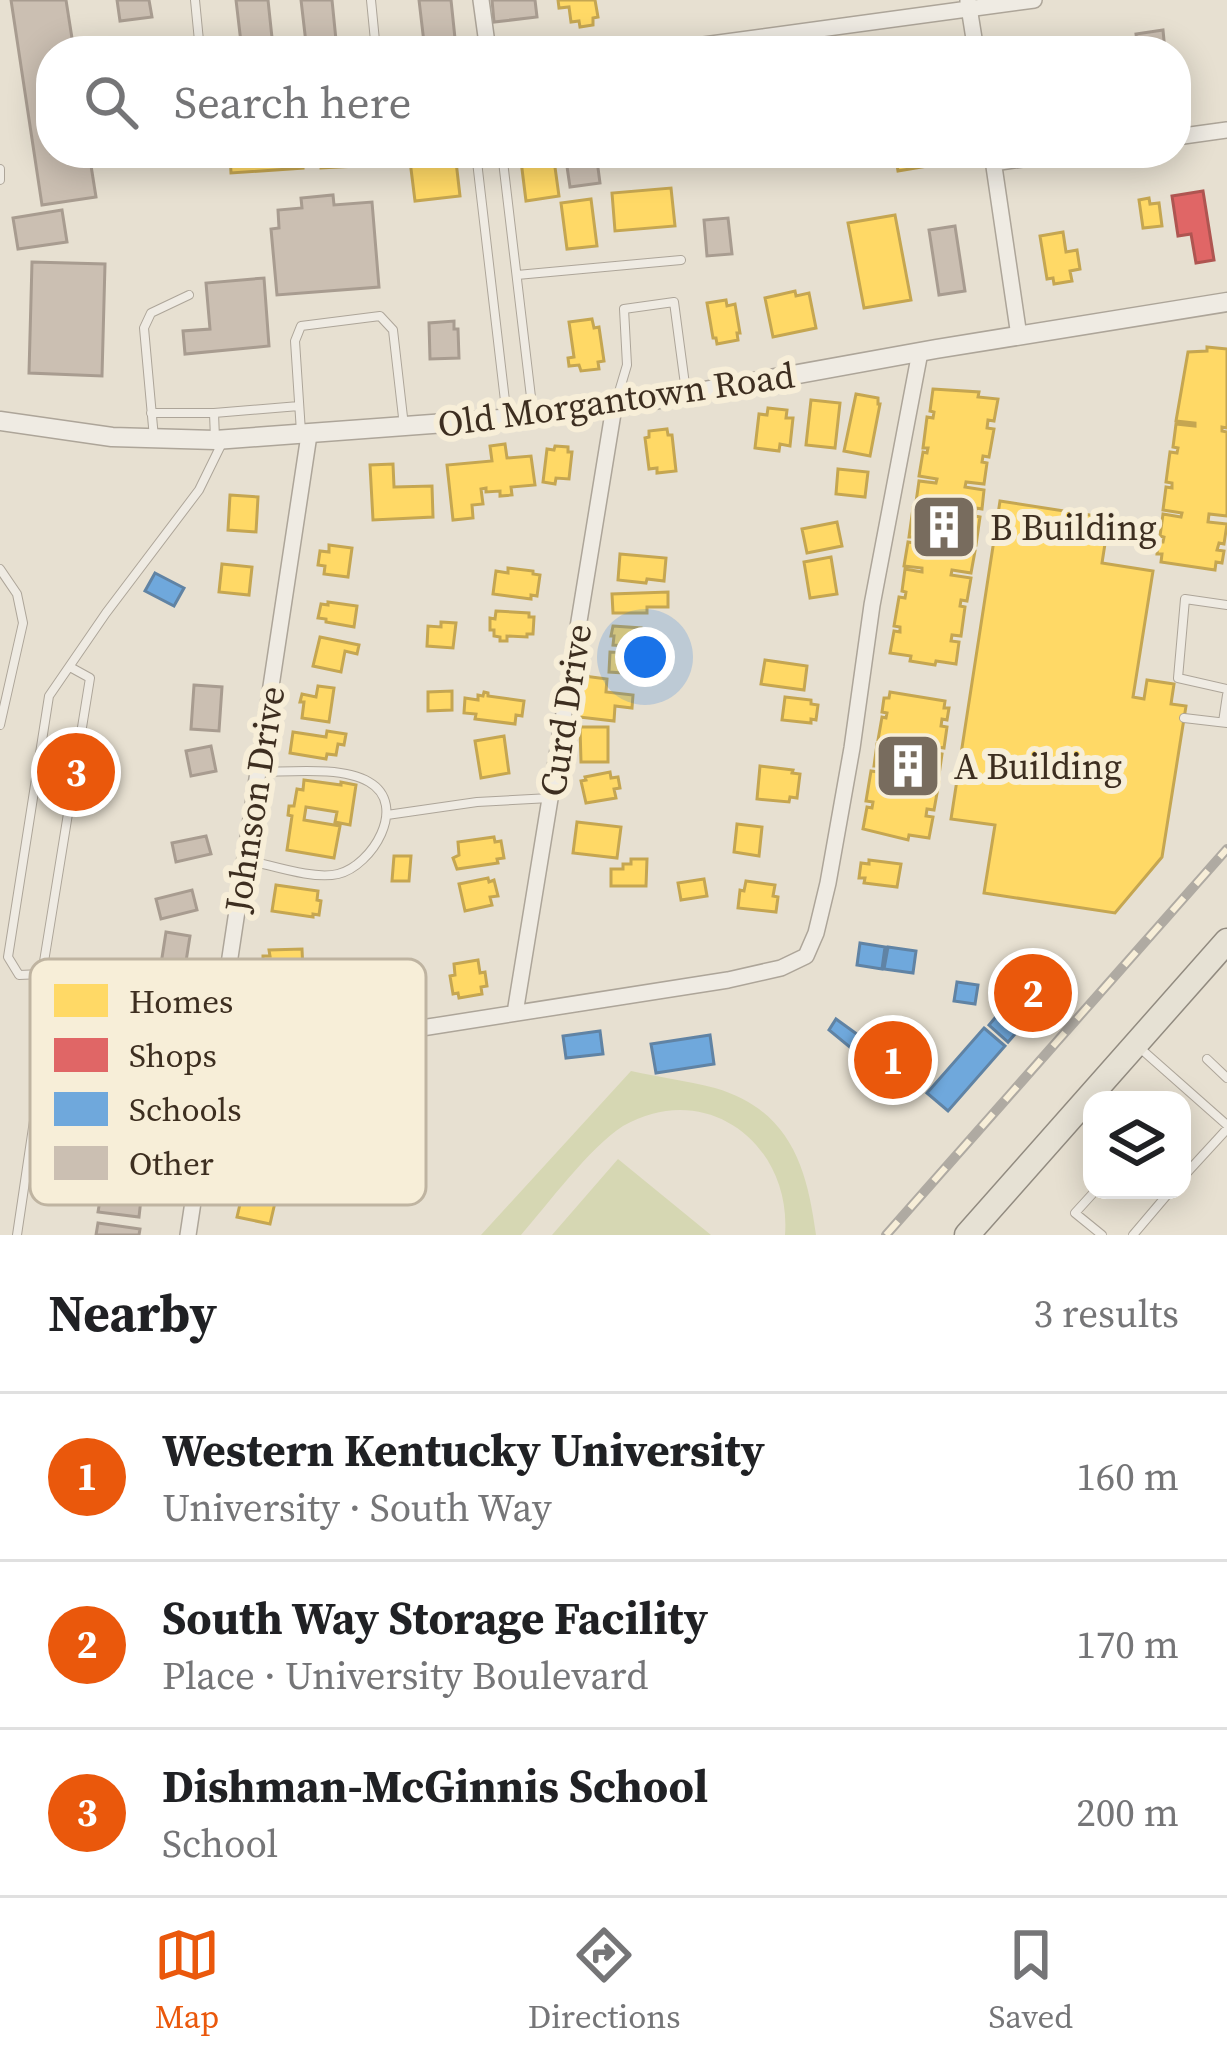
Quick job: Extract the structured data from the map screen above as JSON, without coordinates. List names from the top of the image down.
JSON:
{
  "streets": {
    "street": ["Old Morgantown Road", "Curd Drive", "Johnson Drive"]
  },
  "crossings": [
    ["Old Morgantown Road", "Curd Drive"],
    ["Old Morgantown Road", "Johnson Drive"]
  ],
  "places": {
    "building": ["B Building", "A Building"]
  },
  "legend": [
    "Homes",
    "Shops",
    "Schools",
    "Other"
  ],
  "page": {
    "search": "Search here",
    "pins": ["3", "2", "1"],
    "heading": ["Nearby", "3 results"],
    "list": [
      {
        "mark": "1",
        "name": "Western Kentucky University",
        "note": "University · South Way",
        "value": "160 m"
      },
      {
        "mark": "2",
        "name": "South Way Storage Facility",
        "note": "Place · University Boulevard",
        "value": "170 m"
      },
      {
        "mark": "3",
        "name": "Dishman-McGinnis School",
        "note": "School",
        "value": "200 m"
      }
    ],
    "nav": ["Map", "Directions", "Saved"]
  }
}
